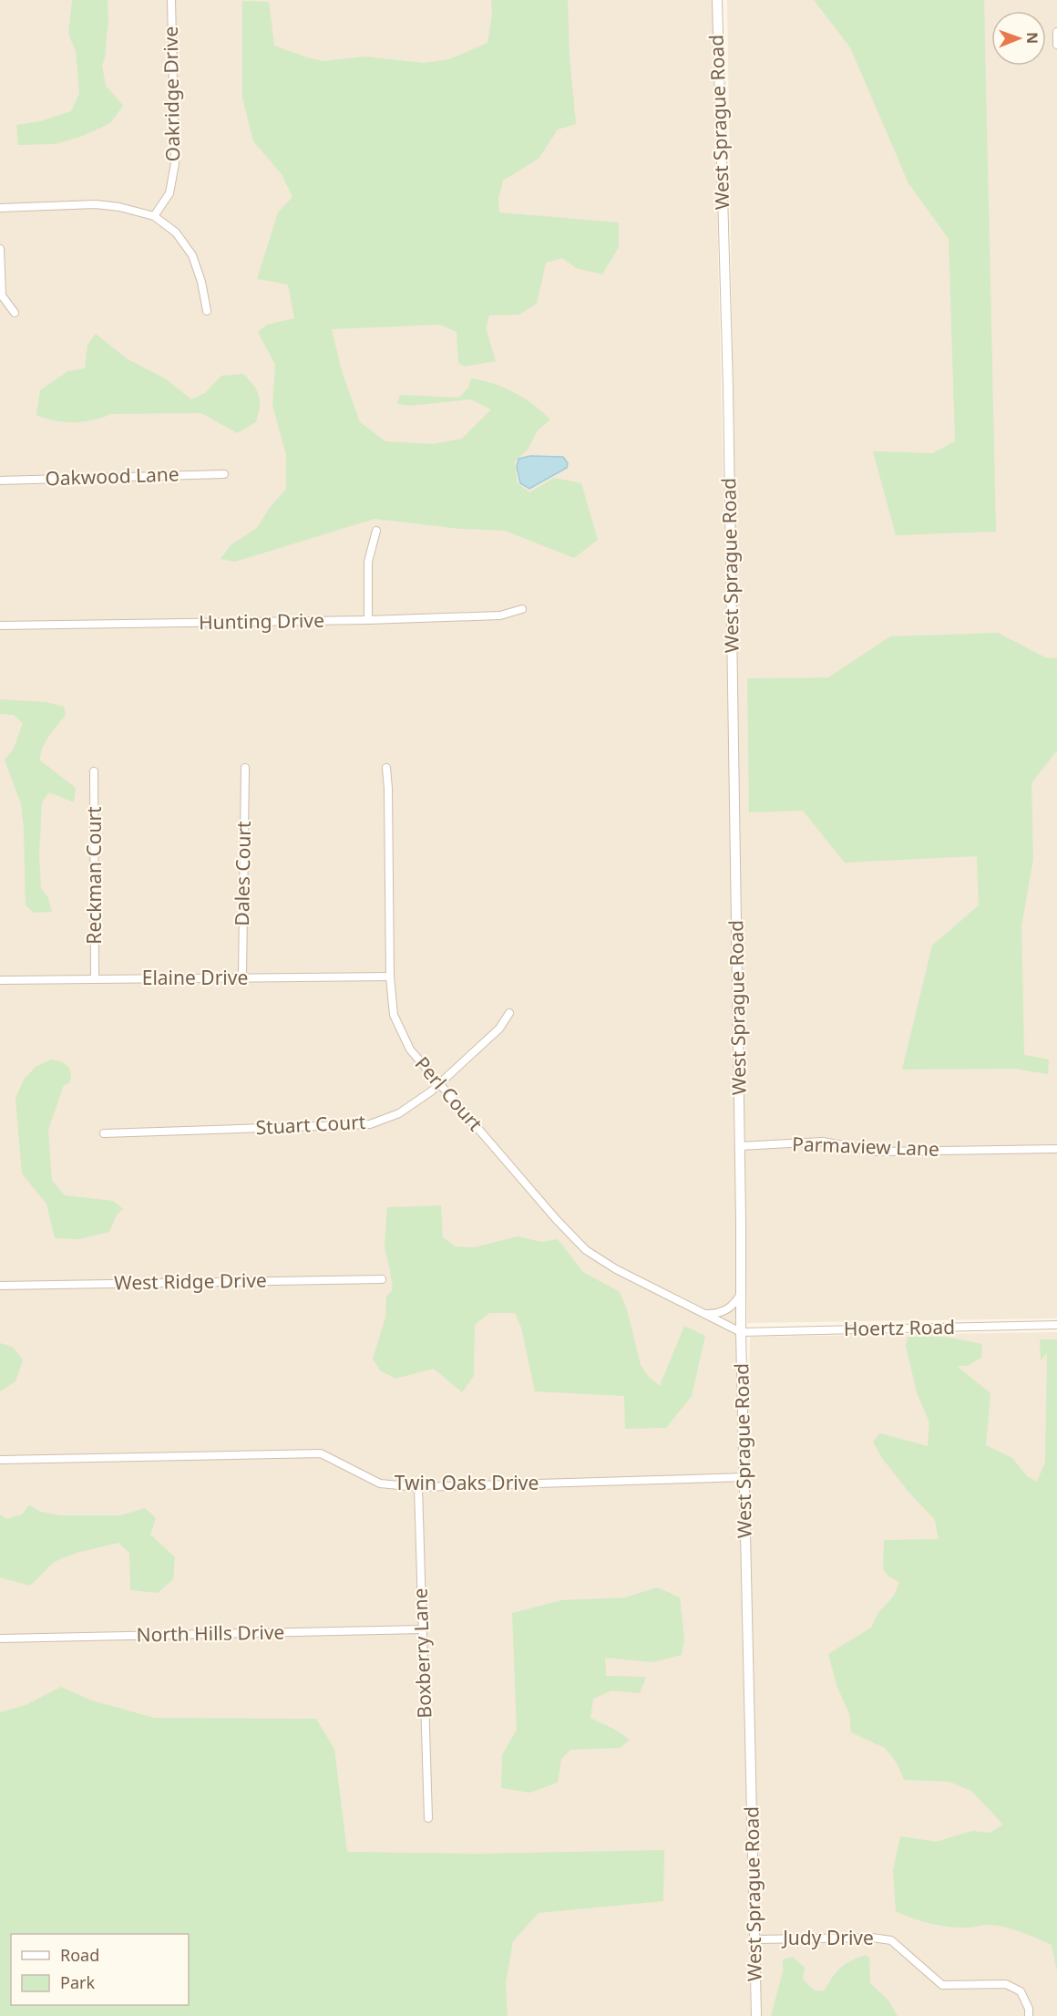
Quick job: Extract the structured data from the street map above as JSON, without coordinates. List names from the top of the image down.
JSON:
{
  "streets": {
    "street": [
      "Oakridge Drive",
      "West Sprague Road",
      "Oakwood Lane",
      "Hunting Drive",
      "Dales Court",
      "Reckman Court",
      "Elaine Drive",
      "Perl Court",
      "Stuart Court",
      "Parmaview Lane",
      "West Ridge Drive",
      "Hoertz Road",
      "Twin Oaks Drive",
      "North Hills Drive",
      "Boxberry Lane",
      "Judy Drive"
    ]
  },
  "crossings": [
    ["West Sprague Road", "Perl Court"],
    ["West Sprague Road", "Parmaview Lane"],
    ["West Sprague Road", "Hoertz Road"],
    ["West Sprague Road", "Twin Oaks Drive"],
    ["West Sprague Road", "Judy Drive"],
    ["Dales Court", "Elaine Drive"],
    ["Reckman Court", "Elaine Drive"],
    ["Elaine Drive", "Perl Court"],
    ["Perl Court", "Stuart Court"],
    ["Perl Court", "Hoertz Road"],
    ["Twin Oaks Drive", "Boxberry Lane"],
    ["North Hills Drive", "Boxberry Lane"]
  ],
  "legend": ["Road", "Park"],
  "north": "right"
}
